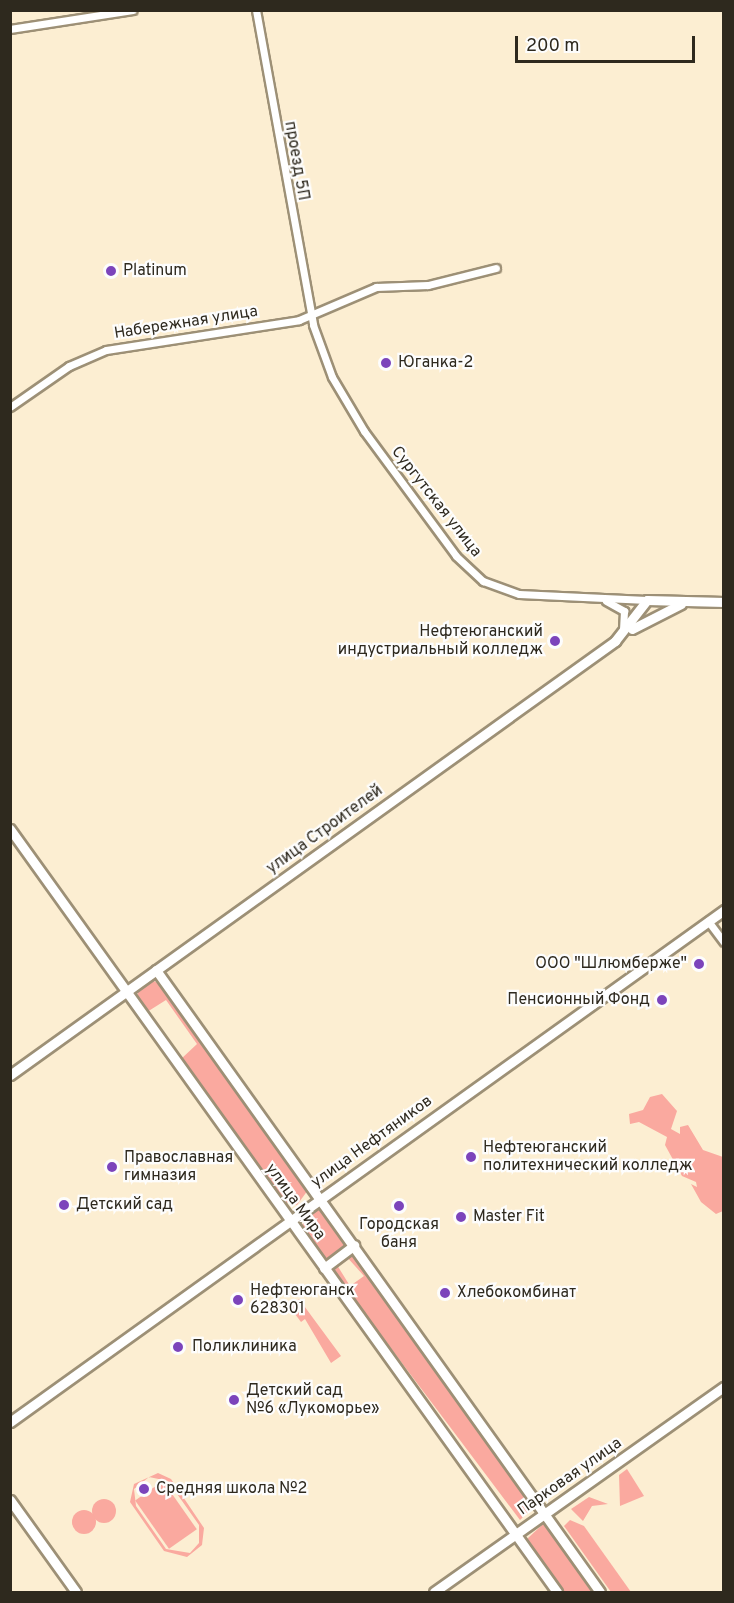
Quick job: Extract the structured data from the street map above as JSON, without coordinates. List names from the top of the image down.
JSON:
{
  "streets": {
    "main road": [
      "Сургутская улица",
      "улица Строителей",
      "улица Нефтяников",
      "улица Мира",
      "Парковая улица"
    ],
    "street": ["проезд 5П", "Набережная улица"]
  },
  "crossings": [
    ["проезд 5П", "Набережная улица"],
    ["проезд 5П", "Сургутская улица"],
    ["Набережная улица", "Сургутская улица"],
    ["Сургутская улица", "улица Строителей"],
    ["улица Строителей", "улица Мира"],
    ["улица Нефтяников", "улица Мира"],
    ["улица Мира", "Парковая улица"]
  ],
  "places": [
    "Platinum",
    "Юганка-2",
    "Нефтеюганский индустриальный колледж",
    "ООО \"Шлюмберже\"",
    "Пенсионный Фонд",
    "Нефтеюганский политехнический колледж",
    "Православная гимназия",
    "Детский сад",
    "Городская баня",
    "Master Fit",
    "Хлебокомбинат",
    "Нефтеюганск 628301",
    "Поликлиника",
    "Детский сад №6 «Лукоморье»",
    "Средняя школа №2"
  ],
  "scale_bar": "200 m"
}
